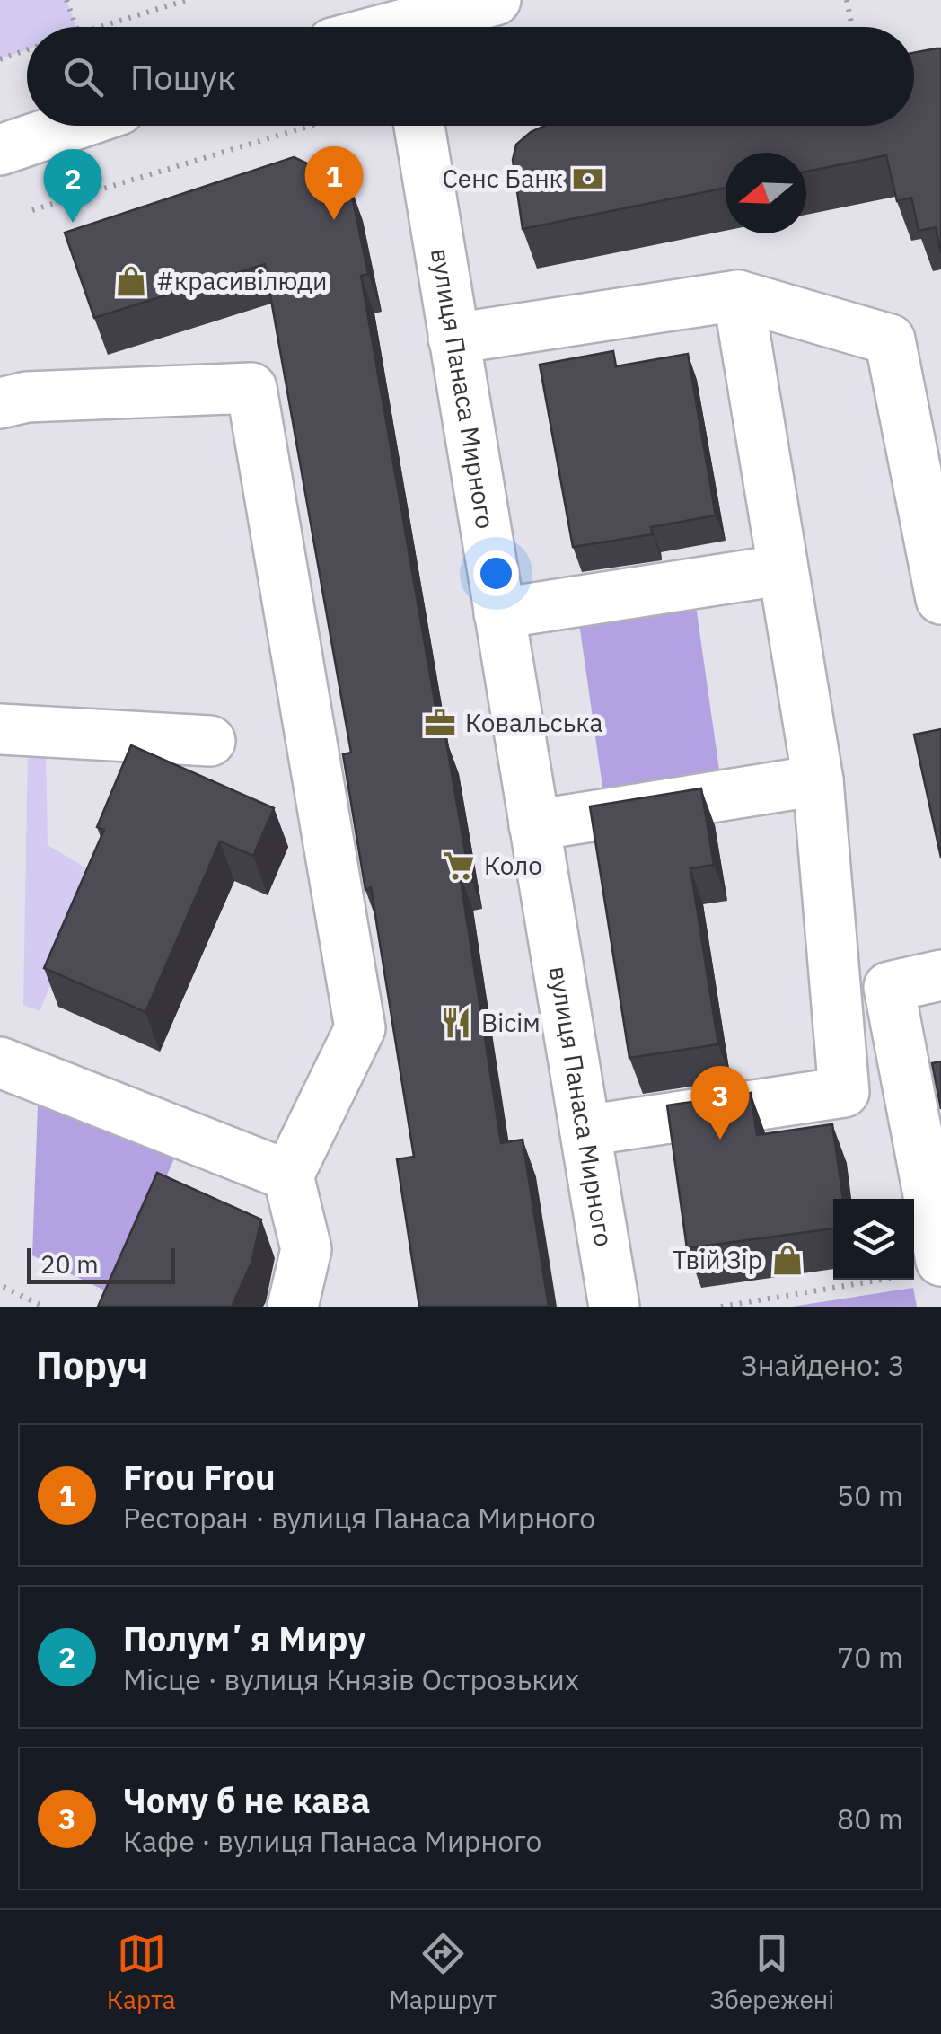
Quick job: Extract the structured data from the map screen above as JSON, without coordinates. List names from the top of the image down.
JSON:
{
  "streets": {
    "street": ["вулиця Панаса Мирного"]
  },
  "places": {
    "bank": ["Сенс Банк"],
    "shop": ["#красивілюди", "Твій Зір"],
    "office": ["Ковальська"],
    "supermarket": ["Коло"],
    "restaurant": ["Вісім"]
  },
  "scale_bar": "20 m",
  "north": "left",
  "page": {
    "search": "Пошук",
    "pins": ["1", "2", "3"],
    "scale": "20 m",
    "heading": ["Поруч", "Знайдено: 3"],
    "list": [
      {
        "mark": "1",
        "name": "Frou Frou",
        "note": "Ресторан · вулиця Панаса Мирного",
        "value": "50 m"
      },
      {
        "mark": "2",
        "name": "Полумʼя Миру",
        "note": "Місце · вулиця Князів Острозьких",
        "value": "70 m"
      },
      {
        "mark": "3",
        "name": "Чому б не кава",
        "note": "Кафе · вулиця Панаса Мирного",
        "value": "80 m"
      }
    ],
    "nav": ["Карта", "Маршрут", "Збережені"]
  }
}
